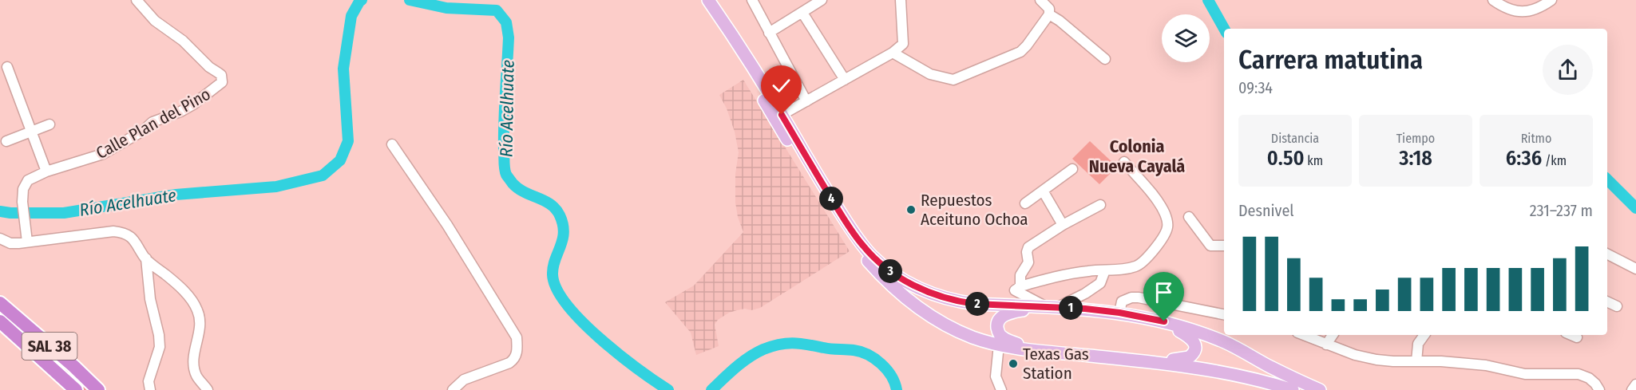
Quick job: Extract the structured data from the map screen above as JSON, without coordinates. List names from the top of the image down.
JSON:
{
  "streets": {
    "highway": ["SAL 38"],
    "street": ["Calle Plan del Pino"]
  },
  "districts": ["Colonia Nueva Cayalá"],
  "water": ["Río Acelhuate"],
  "places": ["Repuestos Aceituno Ochoa", "Texas Gas Station"],
  "page": {
    "heading": ["Carrera matutina", "09:34"],
    "stats": [
      ["Distancia", "0.50 km"],
      ["Tiempo", "3:18"],
      ["Ritmo", "6:36 /km"]
    ],
    "pins": [
      "4",
      "3",
      "2",
      "1"
    ],
    "chart": ["Desnivel", "231–237 m"]
  }
}
